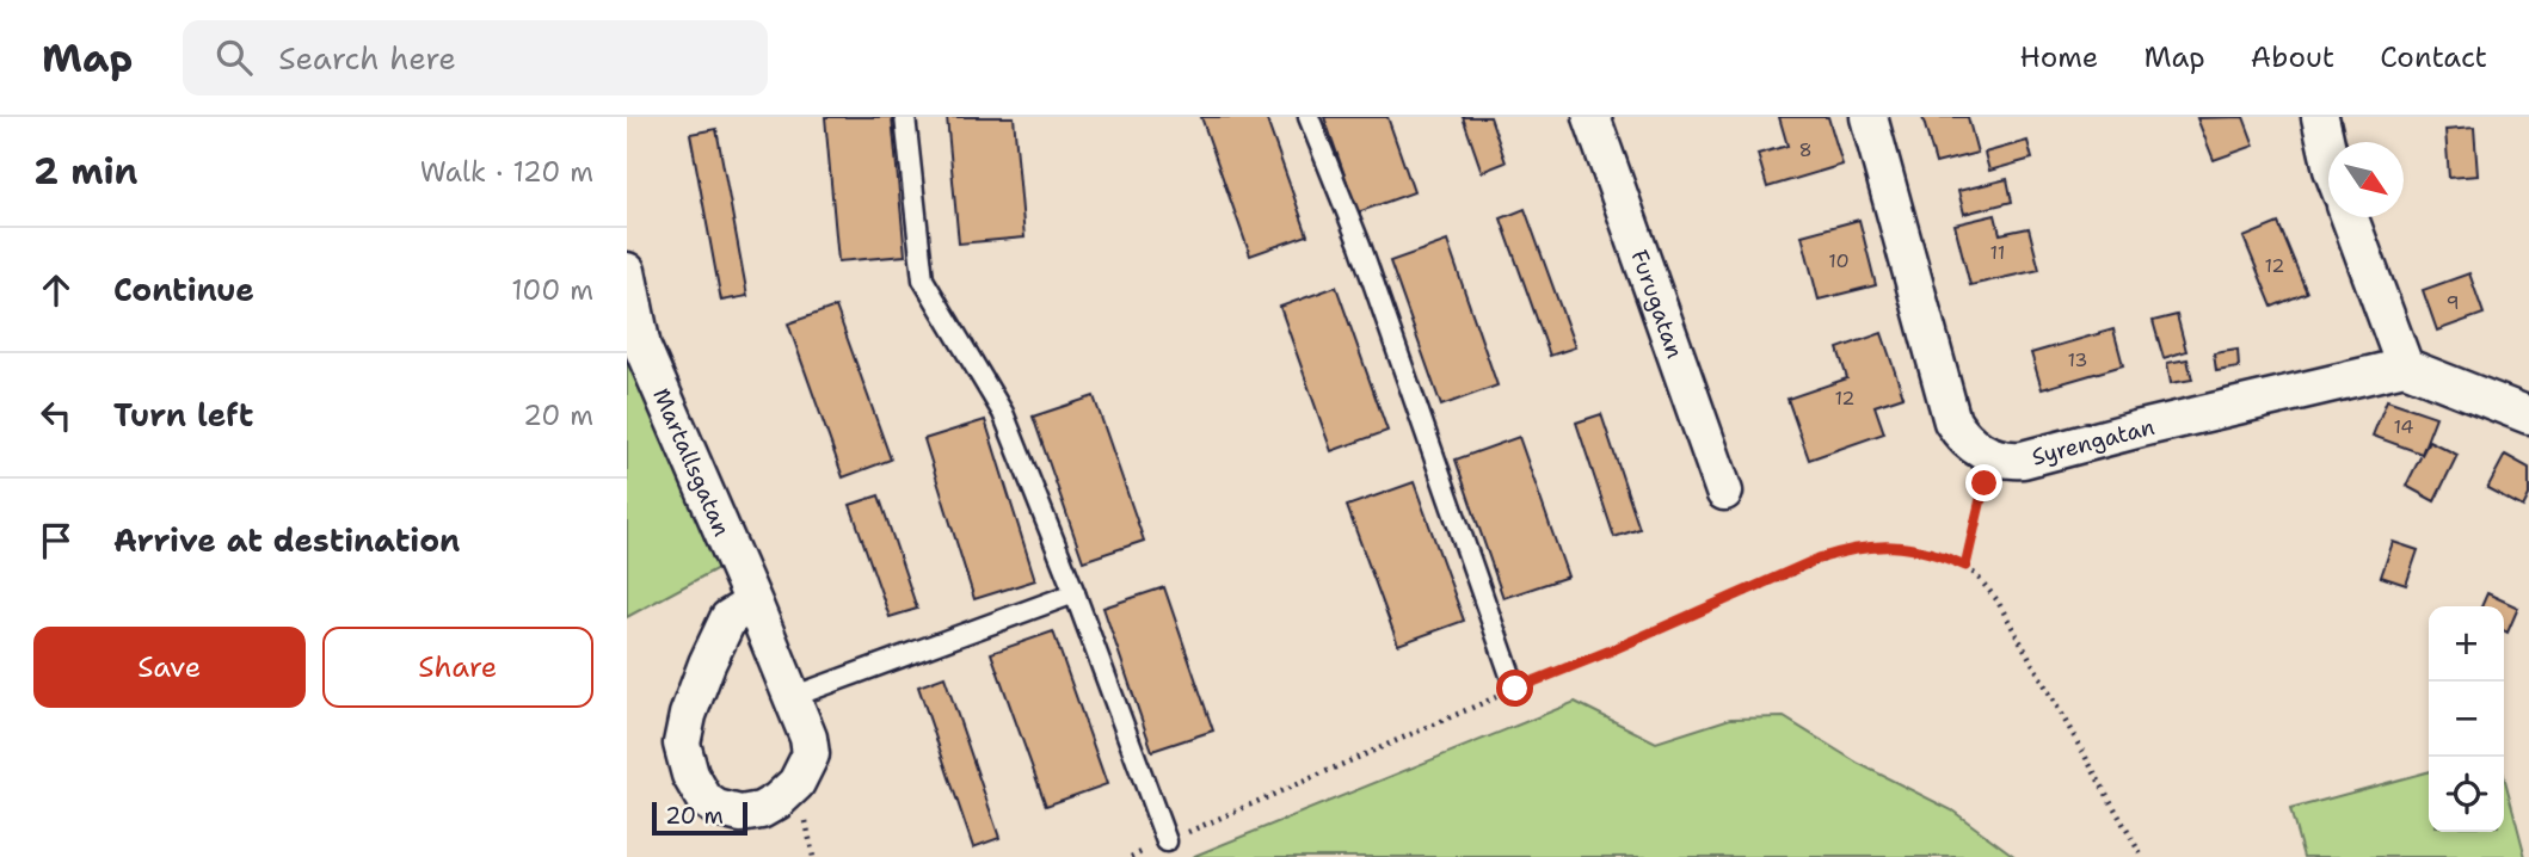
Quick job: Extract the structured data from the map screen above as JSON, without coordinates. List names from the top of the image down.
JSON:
{
  "streets": {
    "street": ["Furugatan", "Syrengatan", "Martallsgatan"]
  },
  "house_numbers": [
    "8",
    "11",
    "10",
    "12",
    "9",
    "13",
    "12",
    "14"
  ],
  "scale_bar": "20 m",
  "north": "bottom right",
  "page": {
    "header": "Map",
    "search": "Search here",
    "nav": [
      "Home",
      "Map",
      "About",
      "Contact"
    ],
    "heading": ["2 min", "Walk · 120 m"],
    "list": [
      ["Continue", "100 m"],
      ["Turn left", "20 m"],
      "Arrive at destination"
    ],
    "buttons": ["Save", "Share"],
    "map_buttons": ["+", "−"],
    "scale": "20 m"
  }
}
